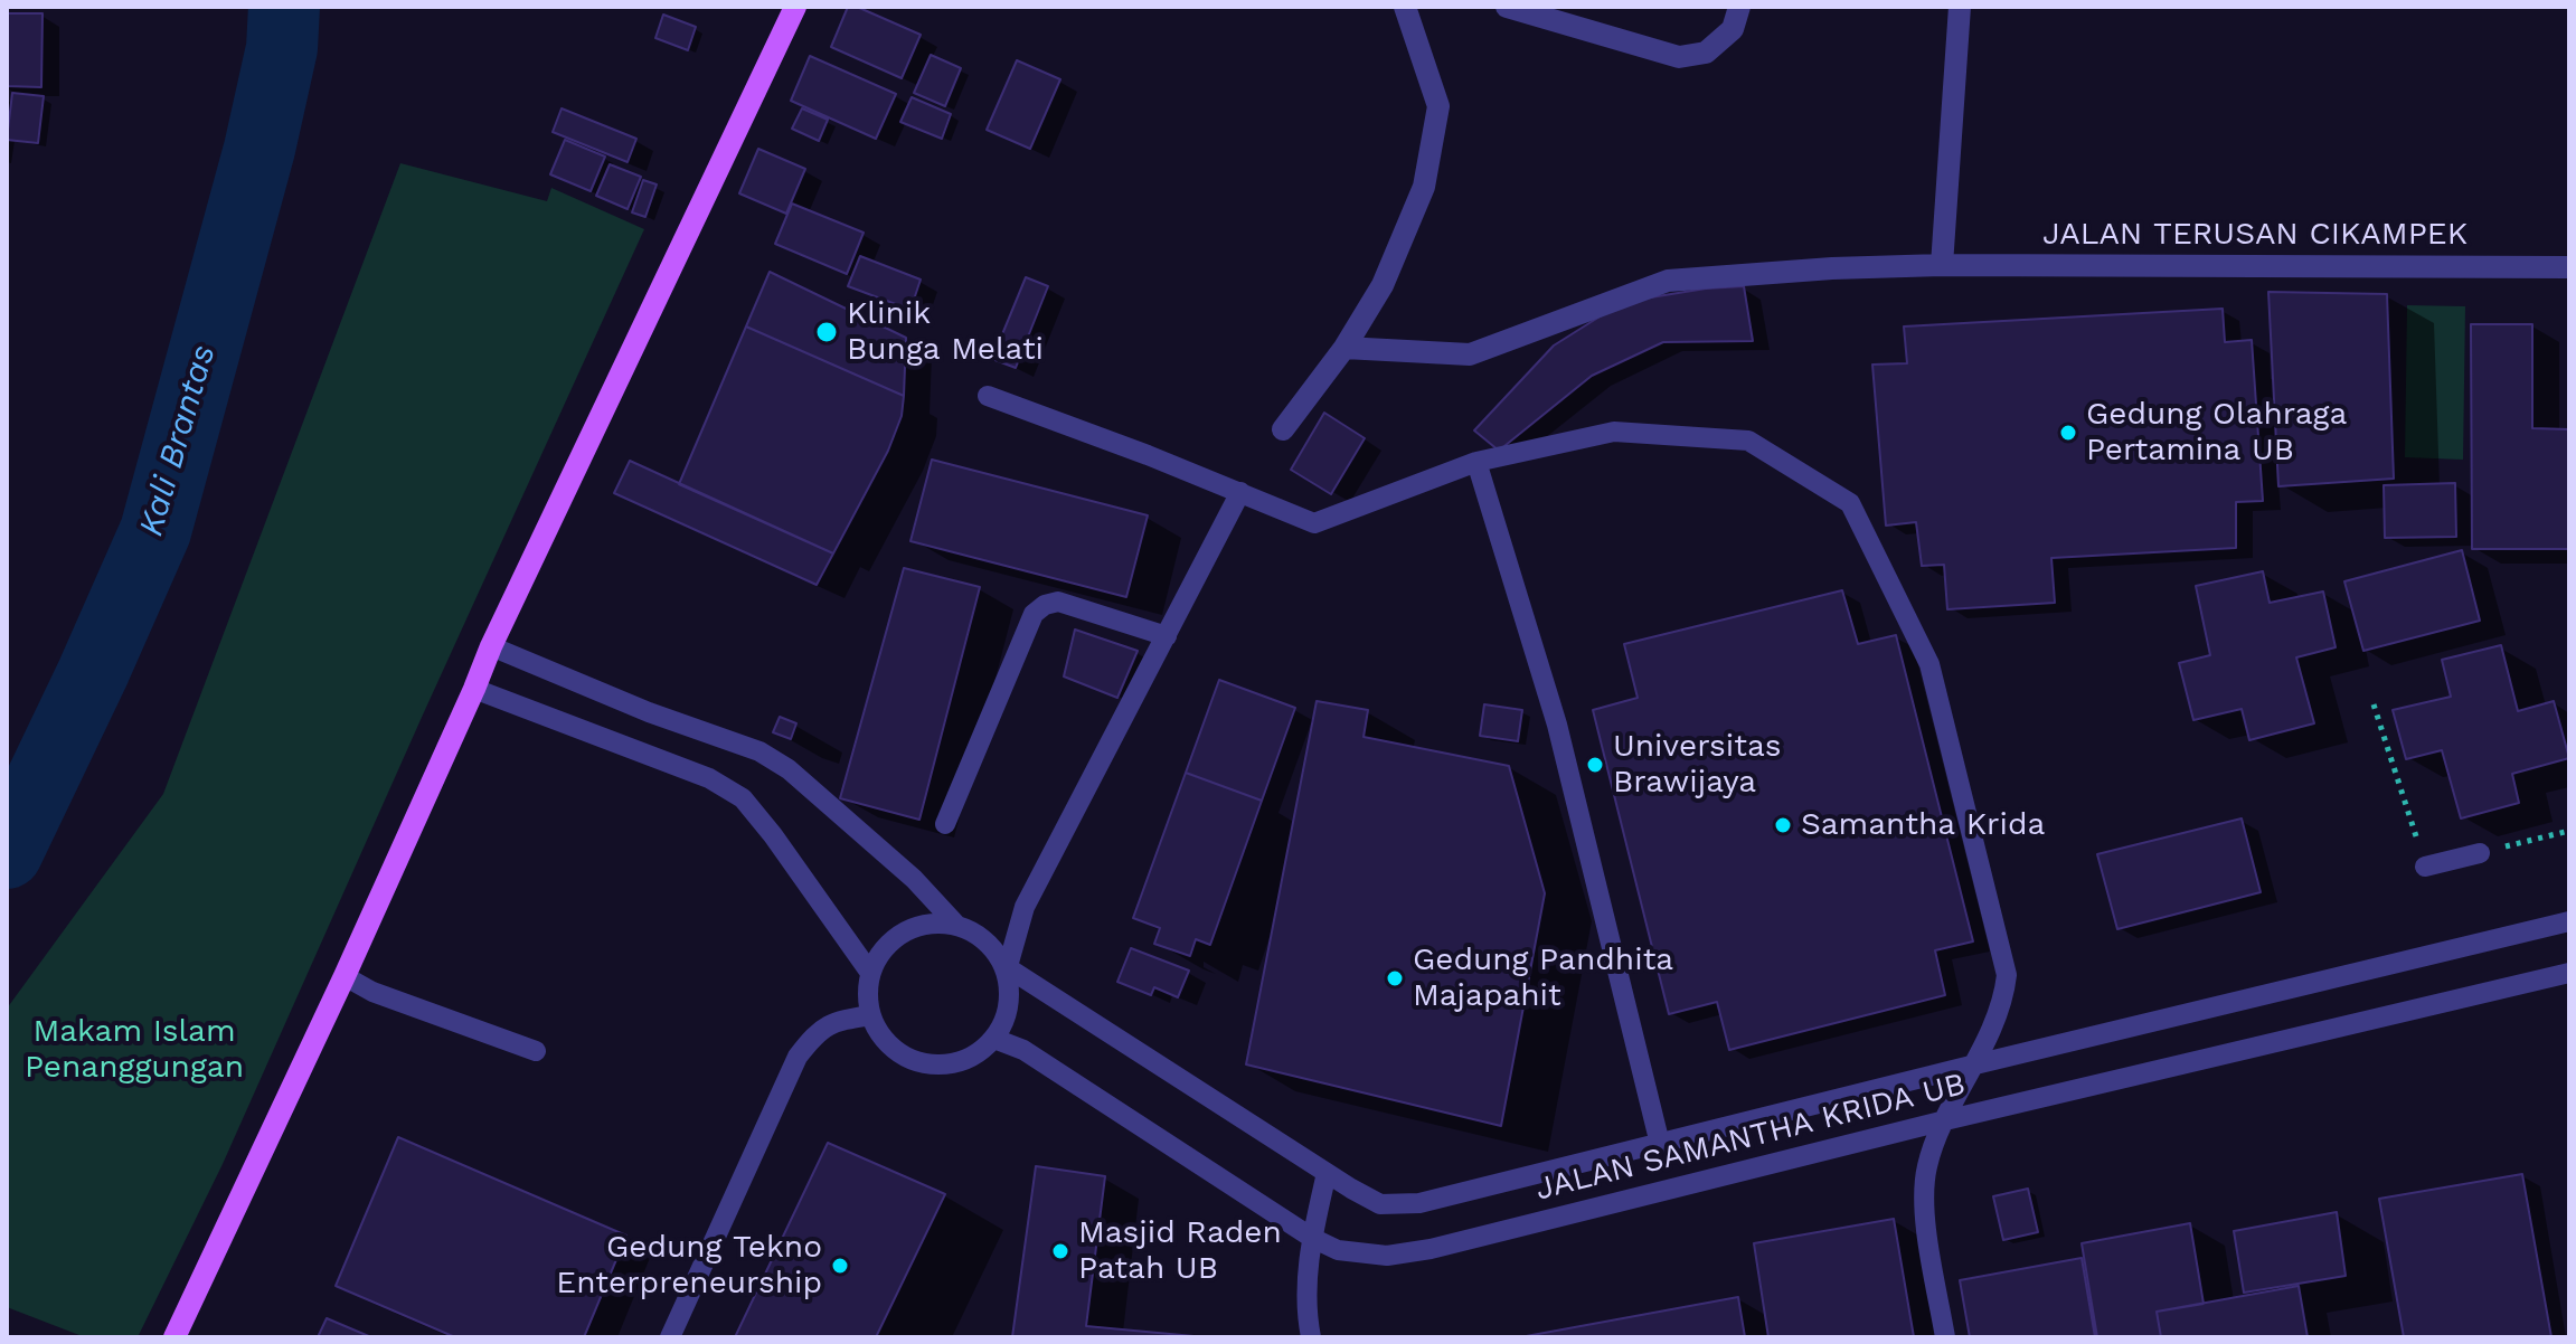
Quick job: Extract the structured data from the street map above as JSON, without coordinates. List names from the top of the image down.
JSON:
{
  "streets": {
    "street": ["JALAN TERUSAN CIKAMPEK"],
    "lane": ["JALAN SAMANTHA KRIDA UB"]
  },
  "water": ["Kali Brantas"],
  "parks": ["Makam Islam Penanggungan"],
  "places": [
    "Klinik Bunga Melati",
    "Gedung Olahraga Pertamina UB",
    "Universitas Brawijaya",
    "Samantha Krida",
    "Gedung Pandhita Majapahit",
    "Masjid Raden Patah UB",
    "Gedung Tekno Enterpreneurship"
  ]
}
